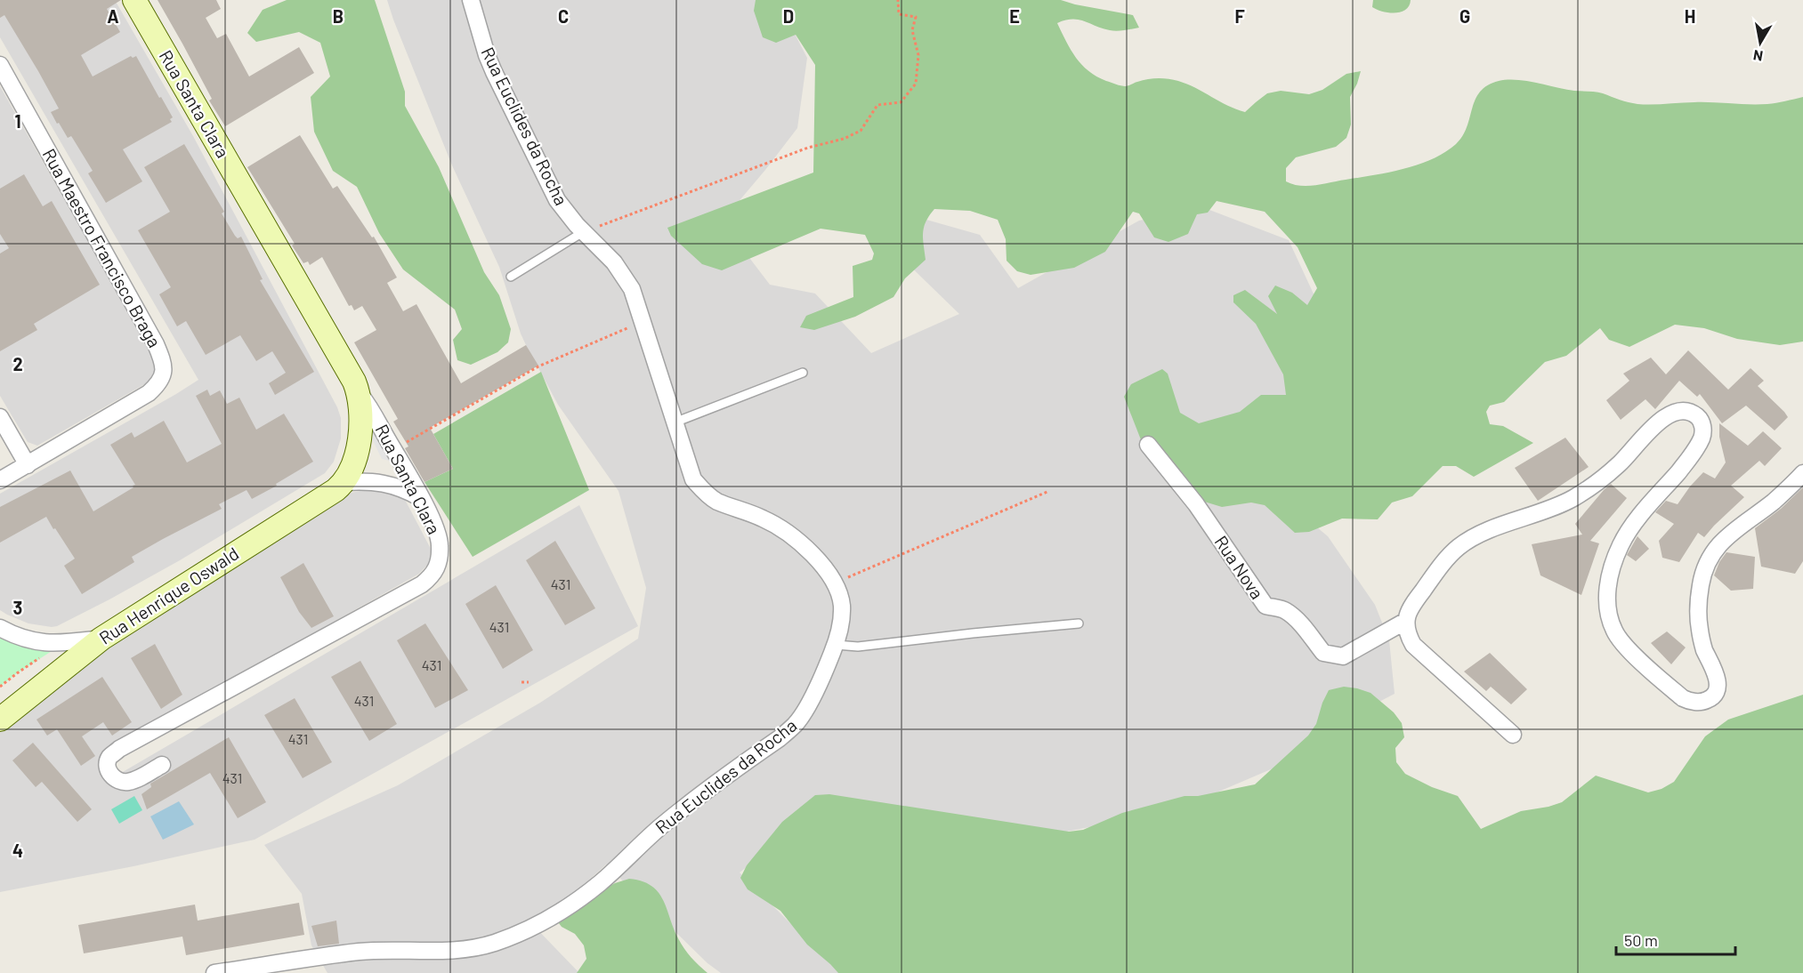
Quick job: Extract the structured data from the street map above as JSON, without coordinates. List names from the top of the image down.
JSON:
{
  "streets": {
    "main road": ["Rua Santa Clara", "Rua Henrique Oswald"],
    "street": ["Rua Euclides da Rocha", "Rua Maestro Francisco Braga", "Rua Nova"]
  },
  "house_numbers": [
    "431",
    "431",
    "431",
    "431",
    "431",
    "431"
  ],
  "scale_bar": "50 m",
  "north": "bottom",
  "grid": {
    "columns": [
      "A",
      "B",
      "C",
      "D",
      "E",
      "F",
      "G",
      "H"
    ],
    "rows": [
      "1",
      "2",
      "3",
      "4"
    ]
  }
}
